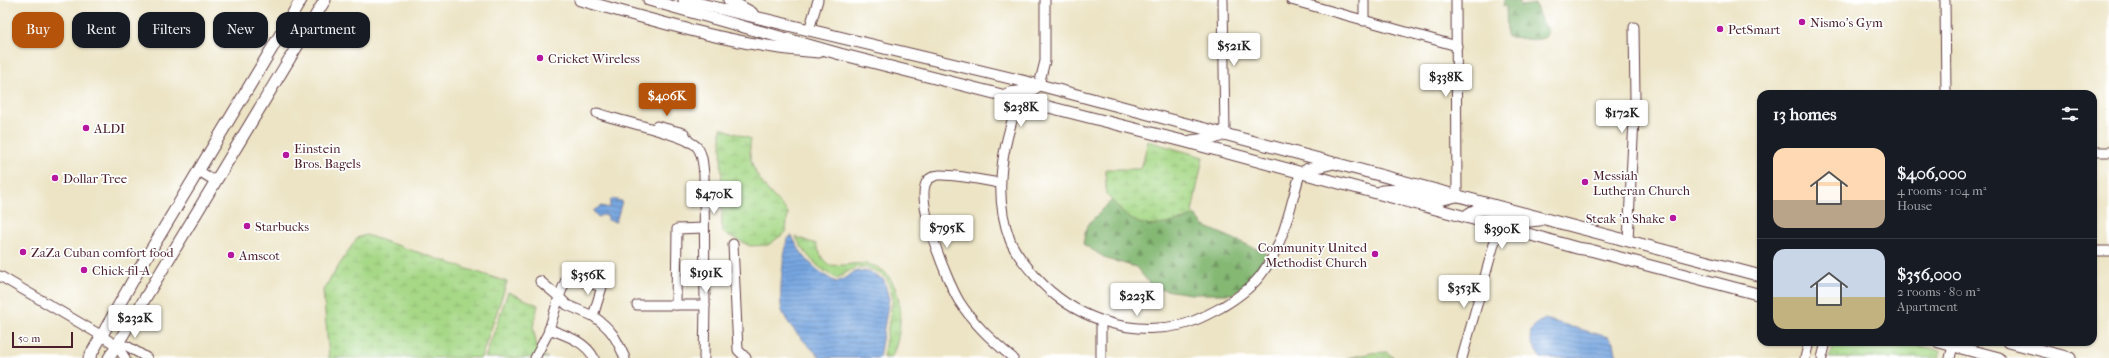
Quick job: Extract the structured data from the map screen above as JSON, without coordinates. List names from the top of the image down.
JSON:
{
  "places": [
    "Nismo's Gym",
    "PetSmart",
    "Cricket Wireless",
    "ALDI",
    "Einstein Bros. Bagels",
    "Dollar Tree",
    "Messiah Lutheran Church",
    "Steak 'n Shake",
    "Starbucks",
    "ZaZa Cuban comfort food",
    "Community United Methodist Church",
    "Amscot",
    "Chick-fil-A"
  ],
  "scale_bar": "50 m",
  "page": {
    "chip": [
      "Buy",
      "Rent",
      "Filters",
      "New",
      "Apartment"
    ],
    "price": [
      "$521K",
      "$338K",
      "$406K",
      "$238K",
      "$172K",
      "$470K",
      "$795K",
      "$390K",
      "$191K",
      "$356K",
      "$353K",
      "$223K",
      "$232K"
    ],
    "heading": "13 homes",
    "list": [
      {
        "name": "$406,000",
        "note": "4 rooms · 104 m² · House"
      },
      {
        "name": "$356,000",
        "note": "2 rooms · 80 m² · Apartment"
      }
    ],
    "scale": "50 m"
  }
}
